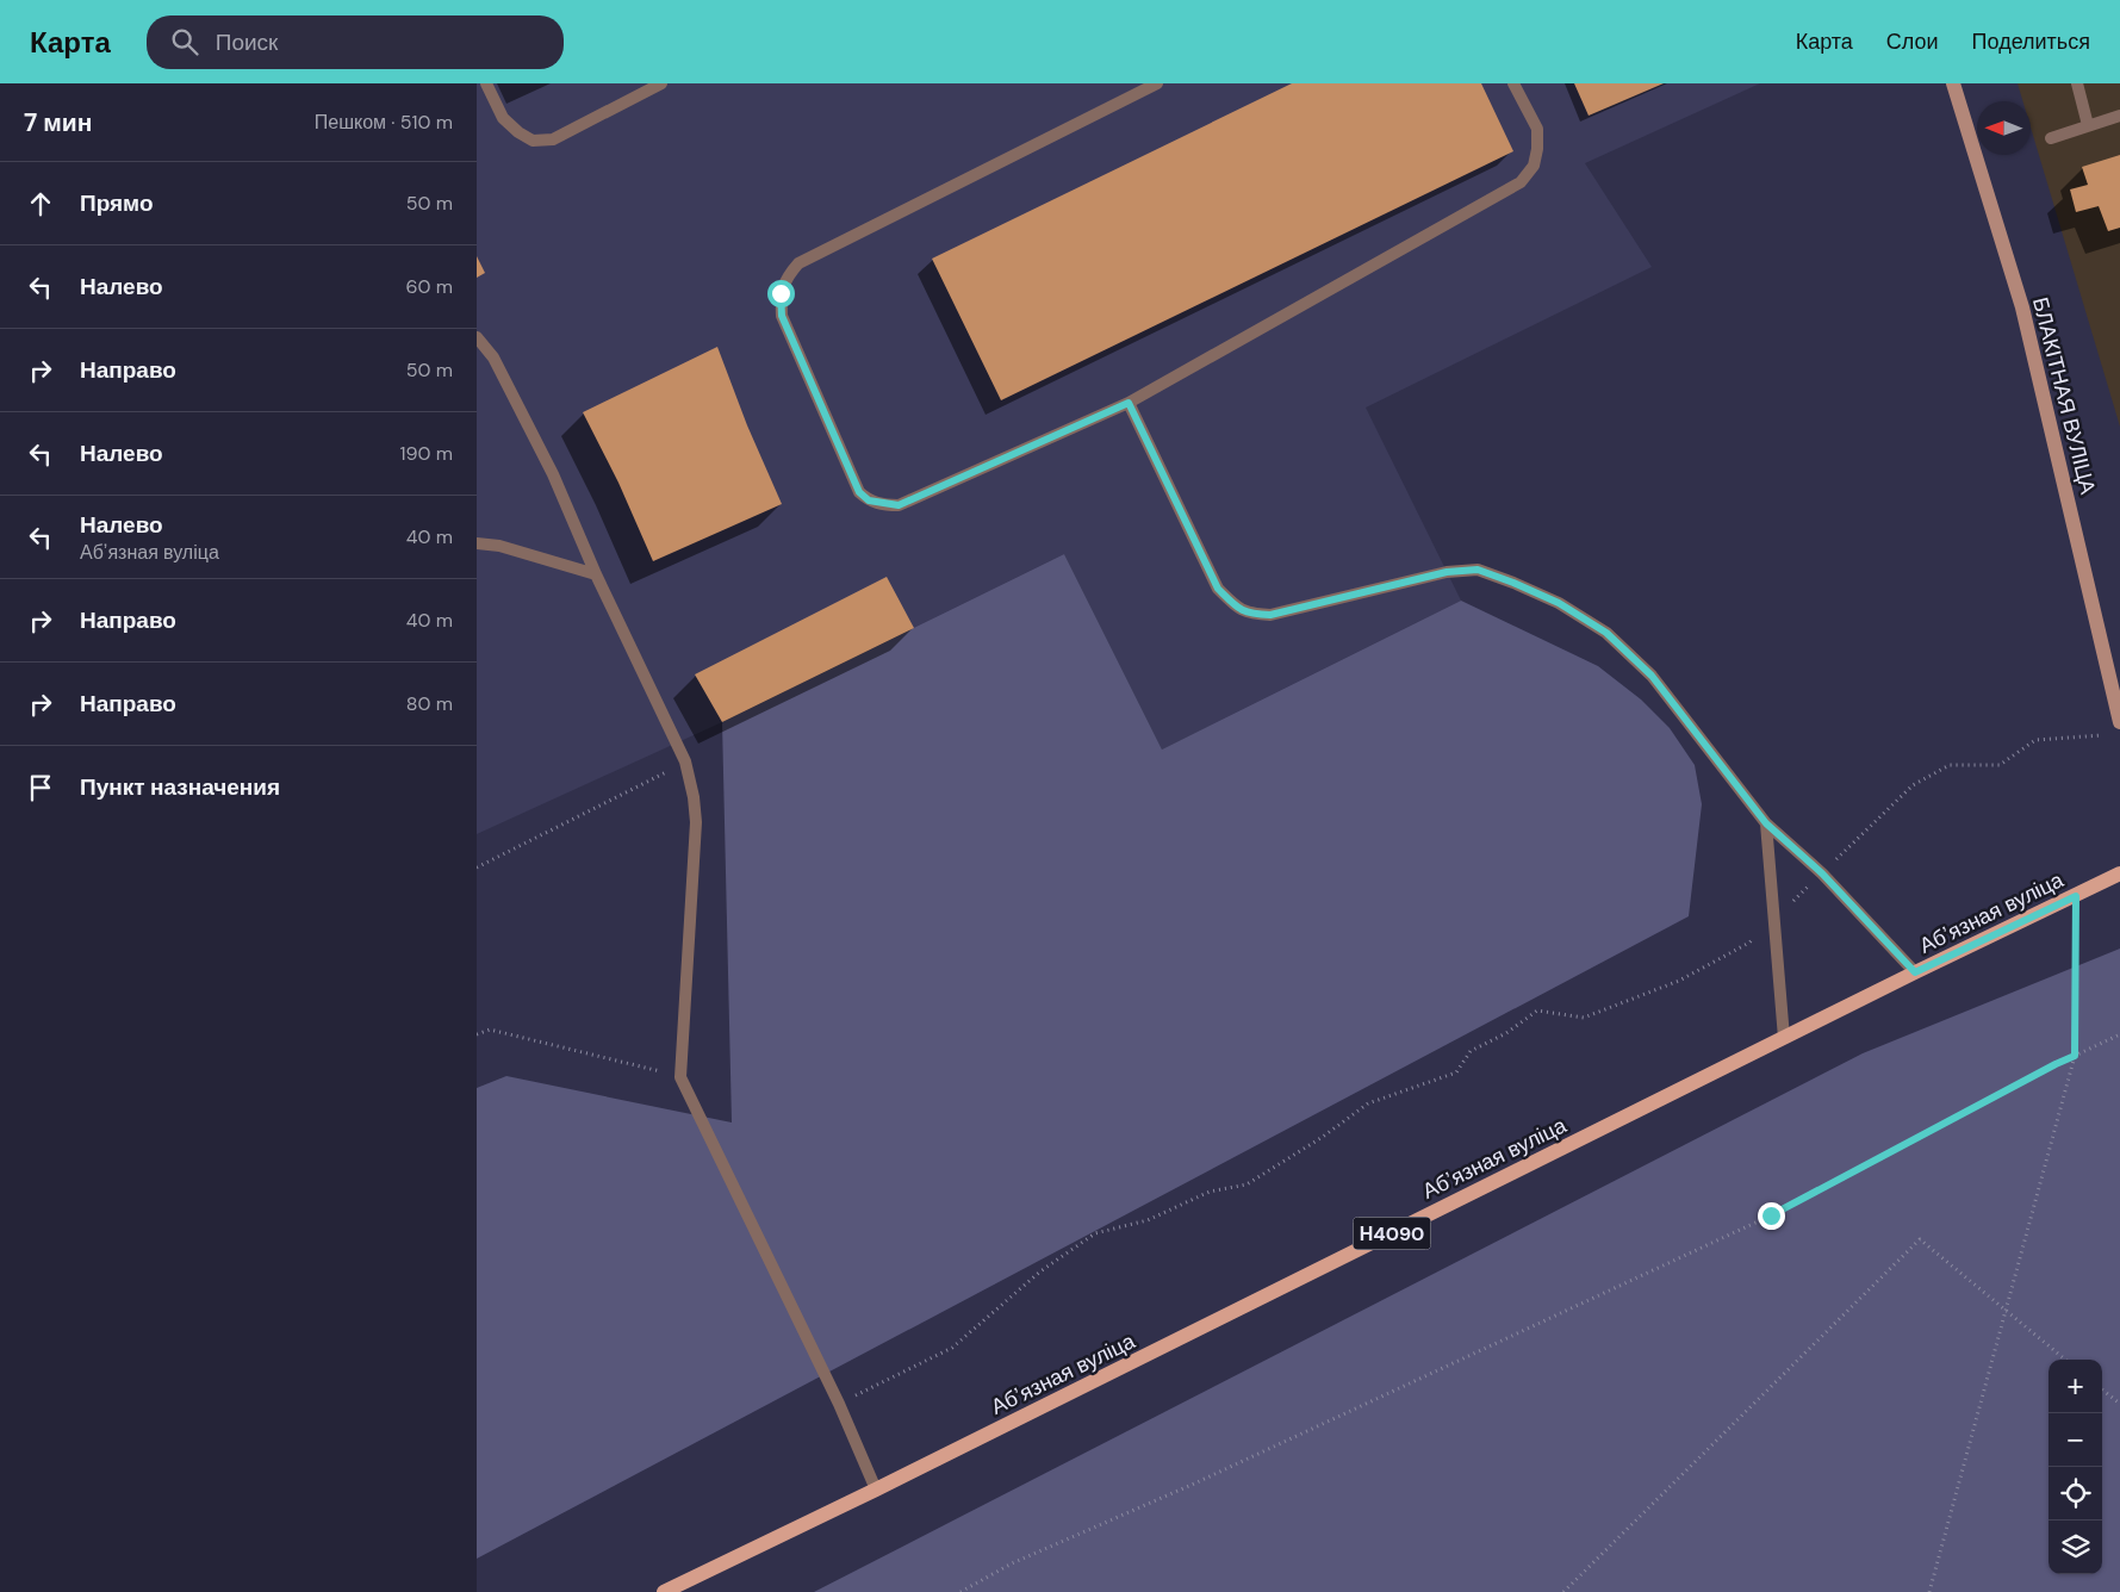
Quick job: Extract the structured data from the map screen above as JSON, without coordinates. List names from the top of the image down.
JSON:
{
  "streets": {
    "main road": ["Абʼязная вуліца", "Н4090"],
    "street": ["БЛАКІТНАЯ ВУЛІЦА"]
  },
  "north": "left",
  "page": {
    "header": "Карта",
    "search": "Поиск",
    "nav": ["Карта", "Слои", "Поделиться"],
    "heading": ["7 мин", "Пешком · 510 m"],
    "list": [
      ["Прямо", "50 m"],
      ["Налево", "60 m"],
      ["Направо", "50 m"],
      ["Налево", "190 m"],
      ["Налево", "Абʼязная вуліца", "40 m"],
      ["Направо", "40 m"],
      ["Направо", "80 m"],
      "Пункт назначения"
    ],
    "map_buttons": ["+", "−"]
  }
}
